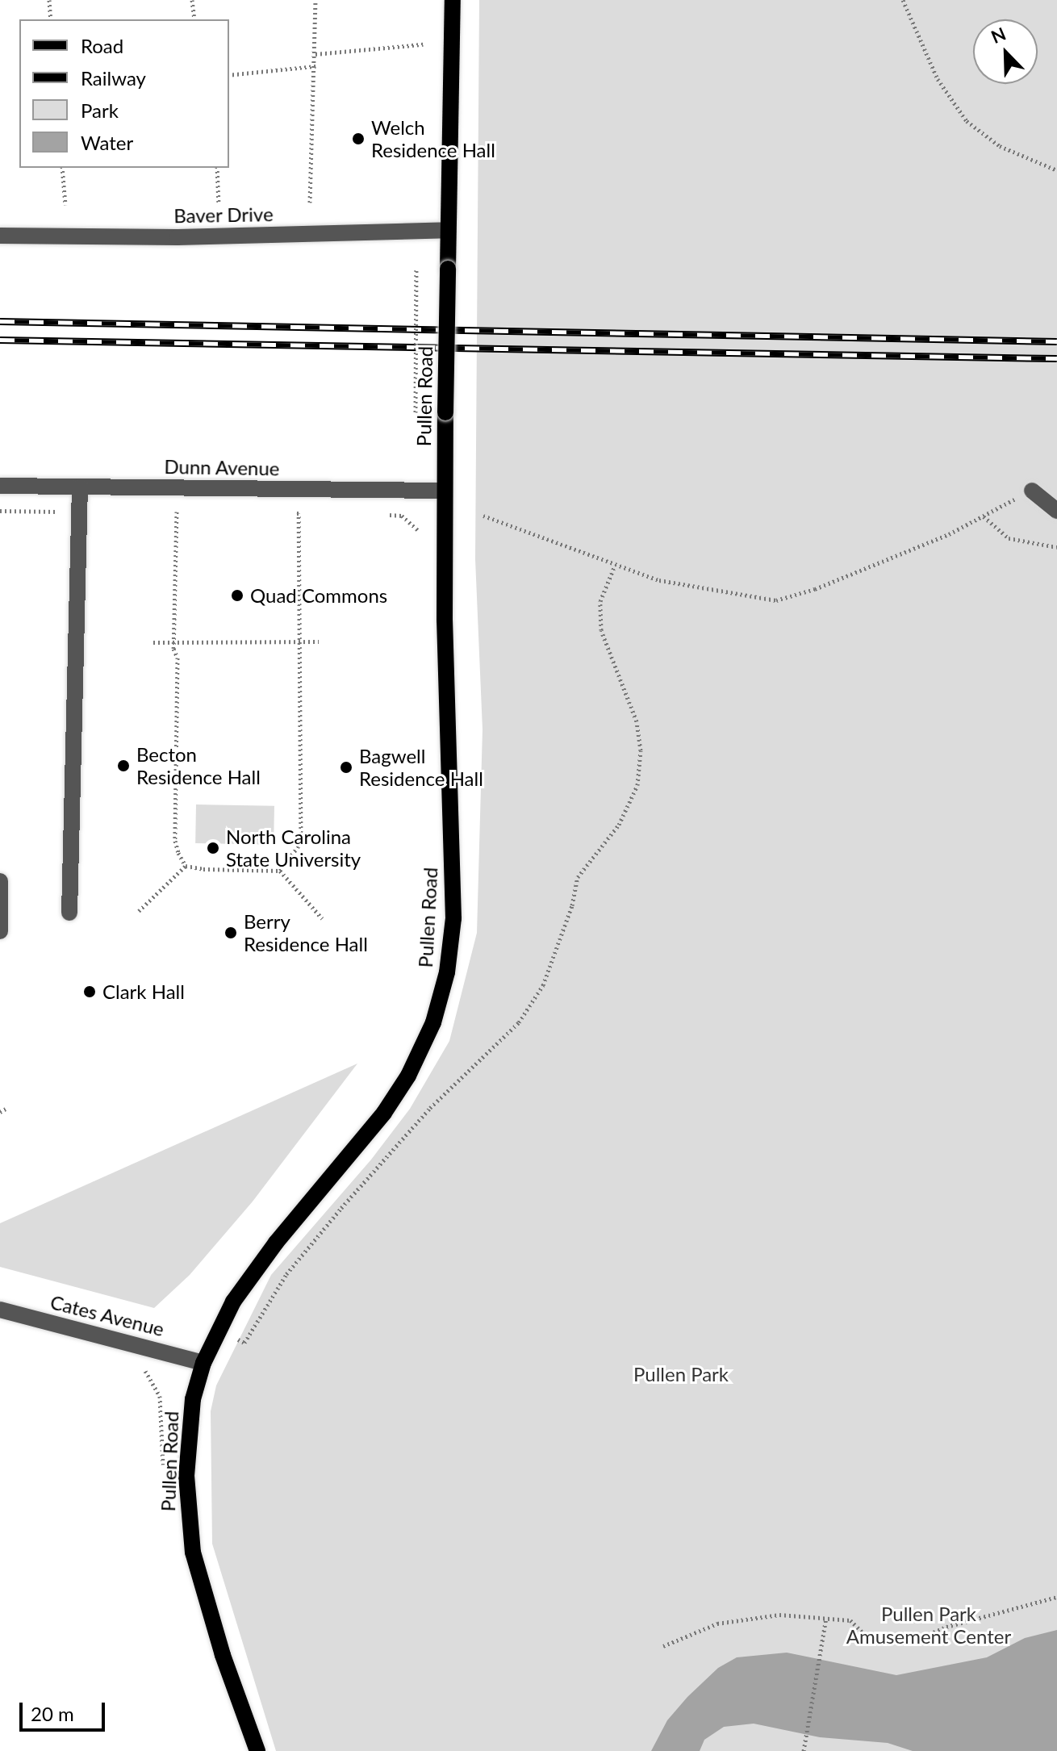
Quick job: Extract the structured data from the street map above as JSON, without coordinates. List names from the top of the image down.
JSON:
{
  "streets": {
    "main road": ["Pullen Road"],
    "street": ["Baver Drive", "Dunn Avenue", "Cates Avenue"]
  },
  "crossings": [
    ["Baver Drive", "Pullen Road"],
    ["Pullen Road", "Dunn Avenue"],
    ["Pullen Road", "Cates Avenue"]
  ],
  "parks": ["Pullen Park", "Pullen Park Amusement Center"],
  "places": [
    "Welch Residence Hall",
    "Quad Commons",
    "Becton Residence Hall",
    "Bagwell Residence Hall",
    "North Carolina State University",
    "Berry Residence Hall",
    "Clark Hall"
  ],
  "legend": [
    "Road",
    "Railway",
    "Park",
    "Water"
  ],
  "scale_bar": "20 m",
  "north": "top left"
}
